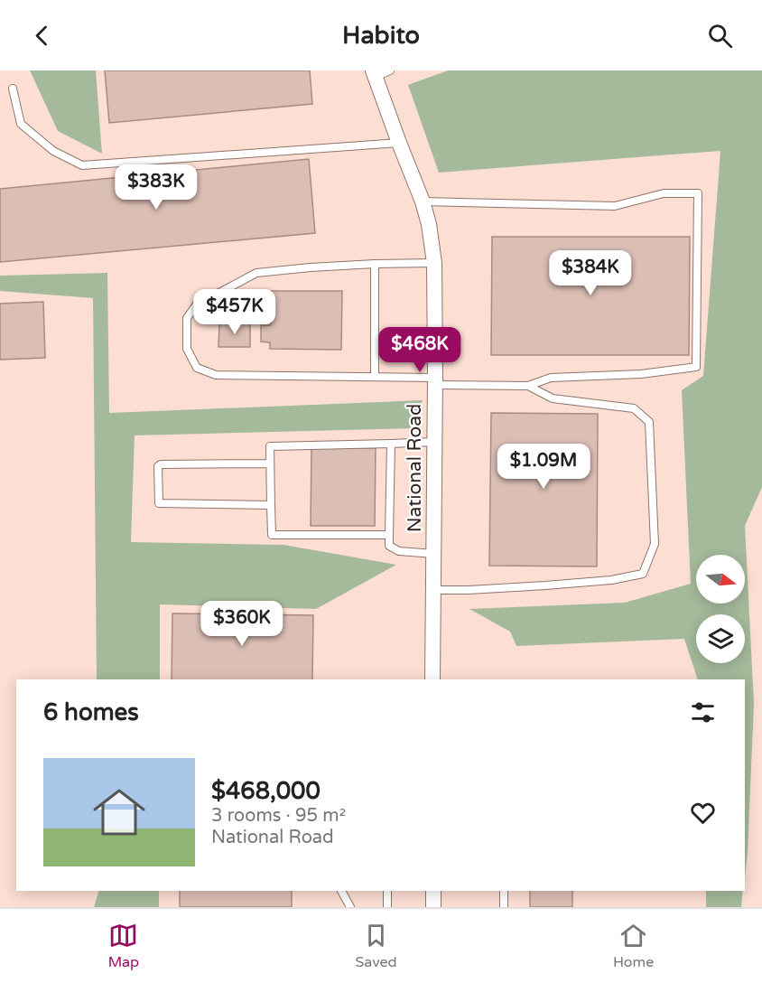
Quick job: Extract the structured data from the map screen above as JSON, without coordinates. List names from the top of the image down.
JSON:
{
  "streets": {
    "street": ["National Road"]
  },
  "north": "right",
  "page": {
    "header": "Habito",
    "price": [
      "$383K",
      "$384K",
      "$457K",
      "$468K",
      "$1.09M",
      "$360K"
    ],
    "heading": "6 homes",
    "list": [
      {
        "name": "$468,000",
        "note": "3 rooms · 95 m² · National Road"
      }
    ],
    "tabs": ["Map", "Saved", "Home"]
  }
}
